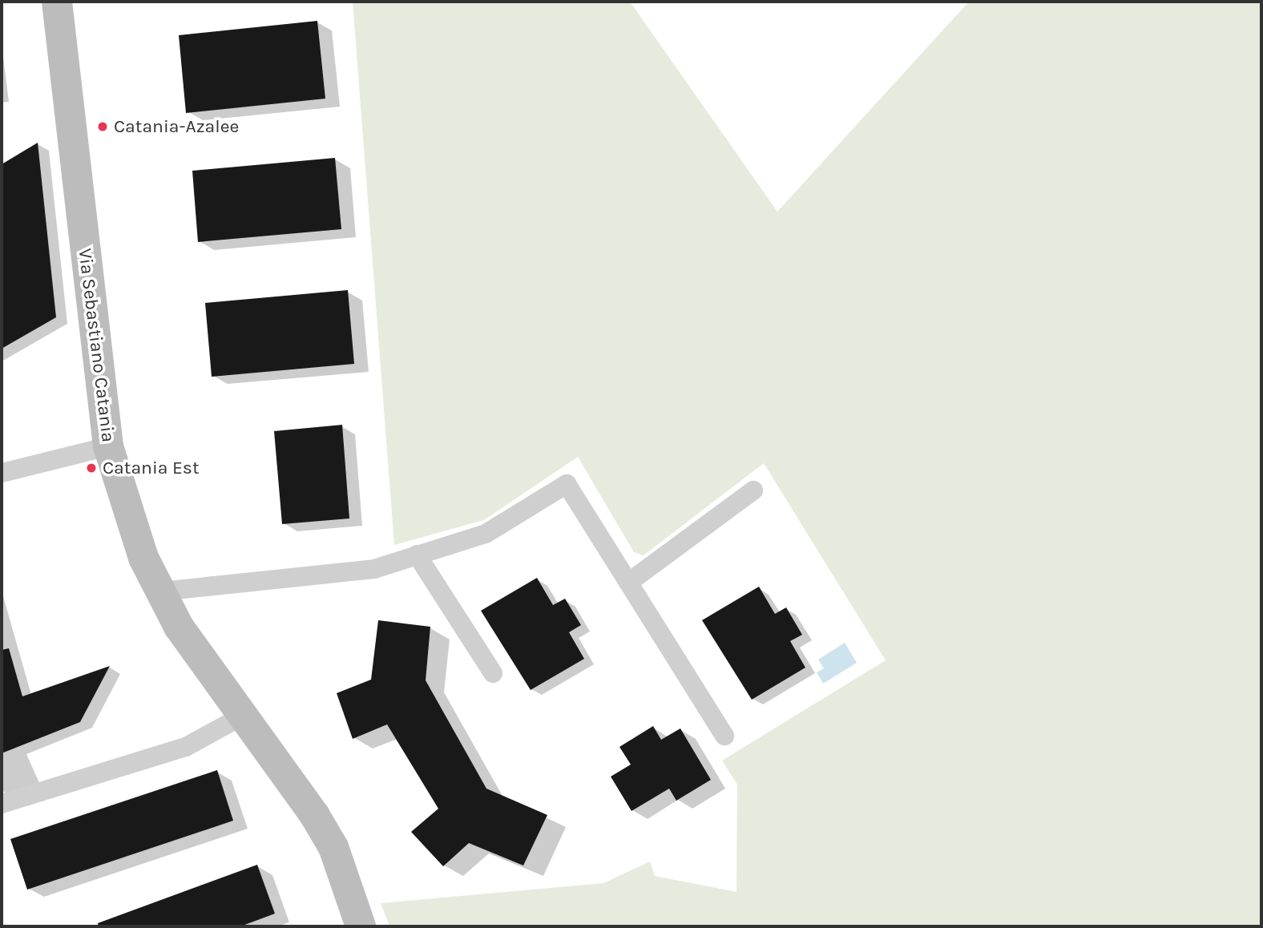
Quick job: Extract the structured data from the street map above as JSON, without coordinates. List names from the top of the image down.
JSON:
{
  "streets": {
    "main road": ["Via Sebastiano Catania"]
  },
  "places": ["Catania-Azalee", "Catania Est"]
}
